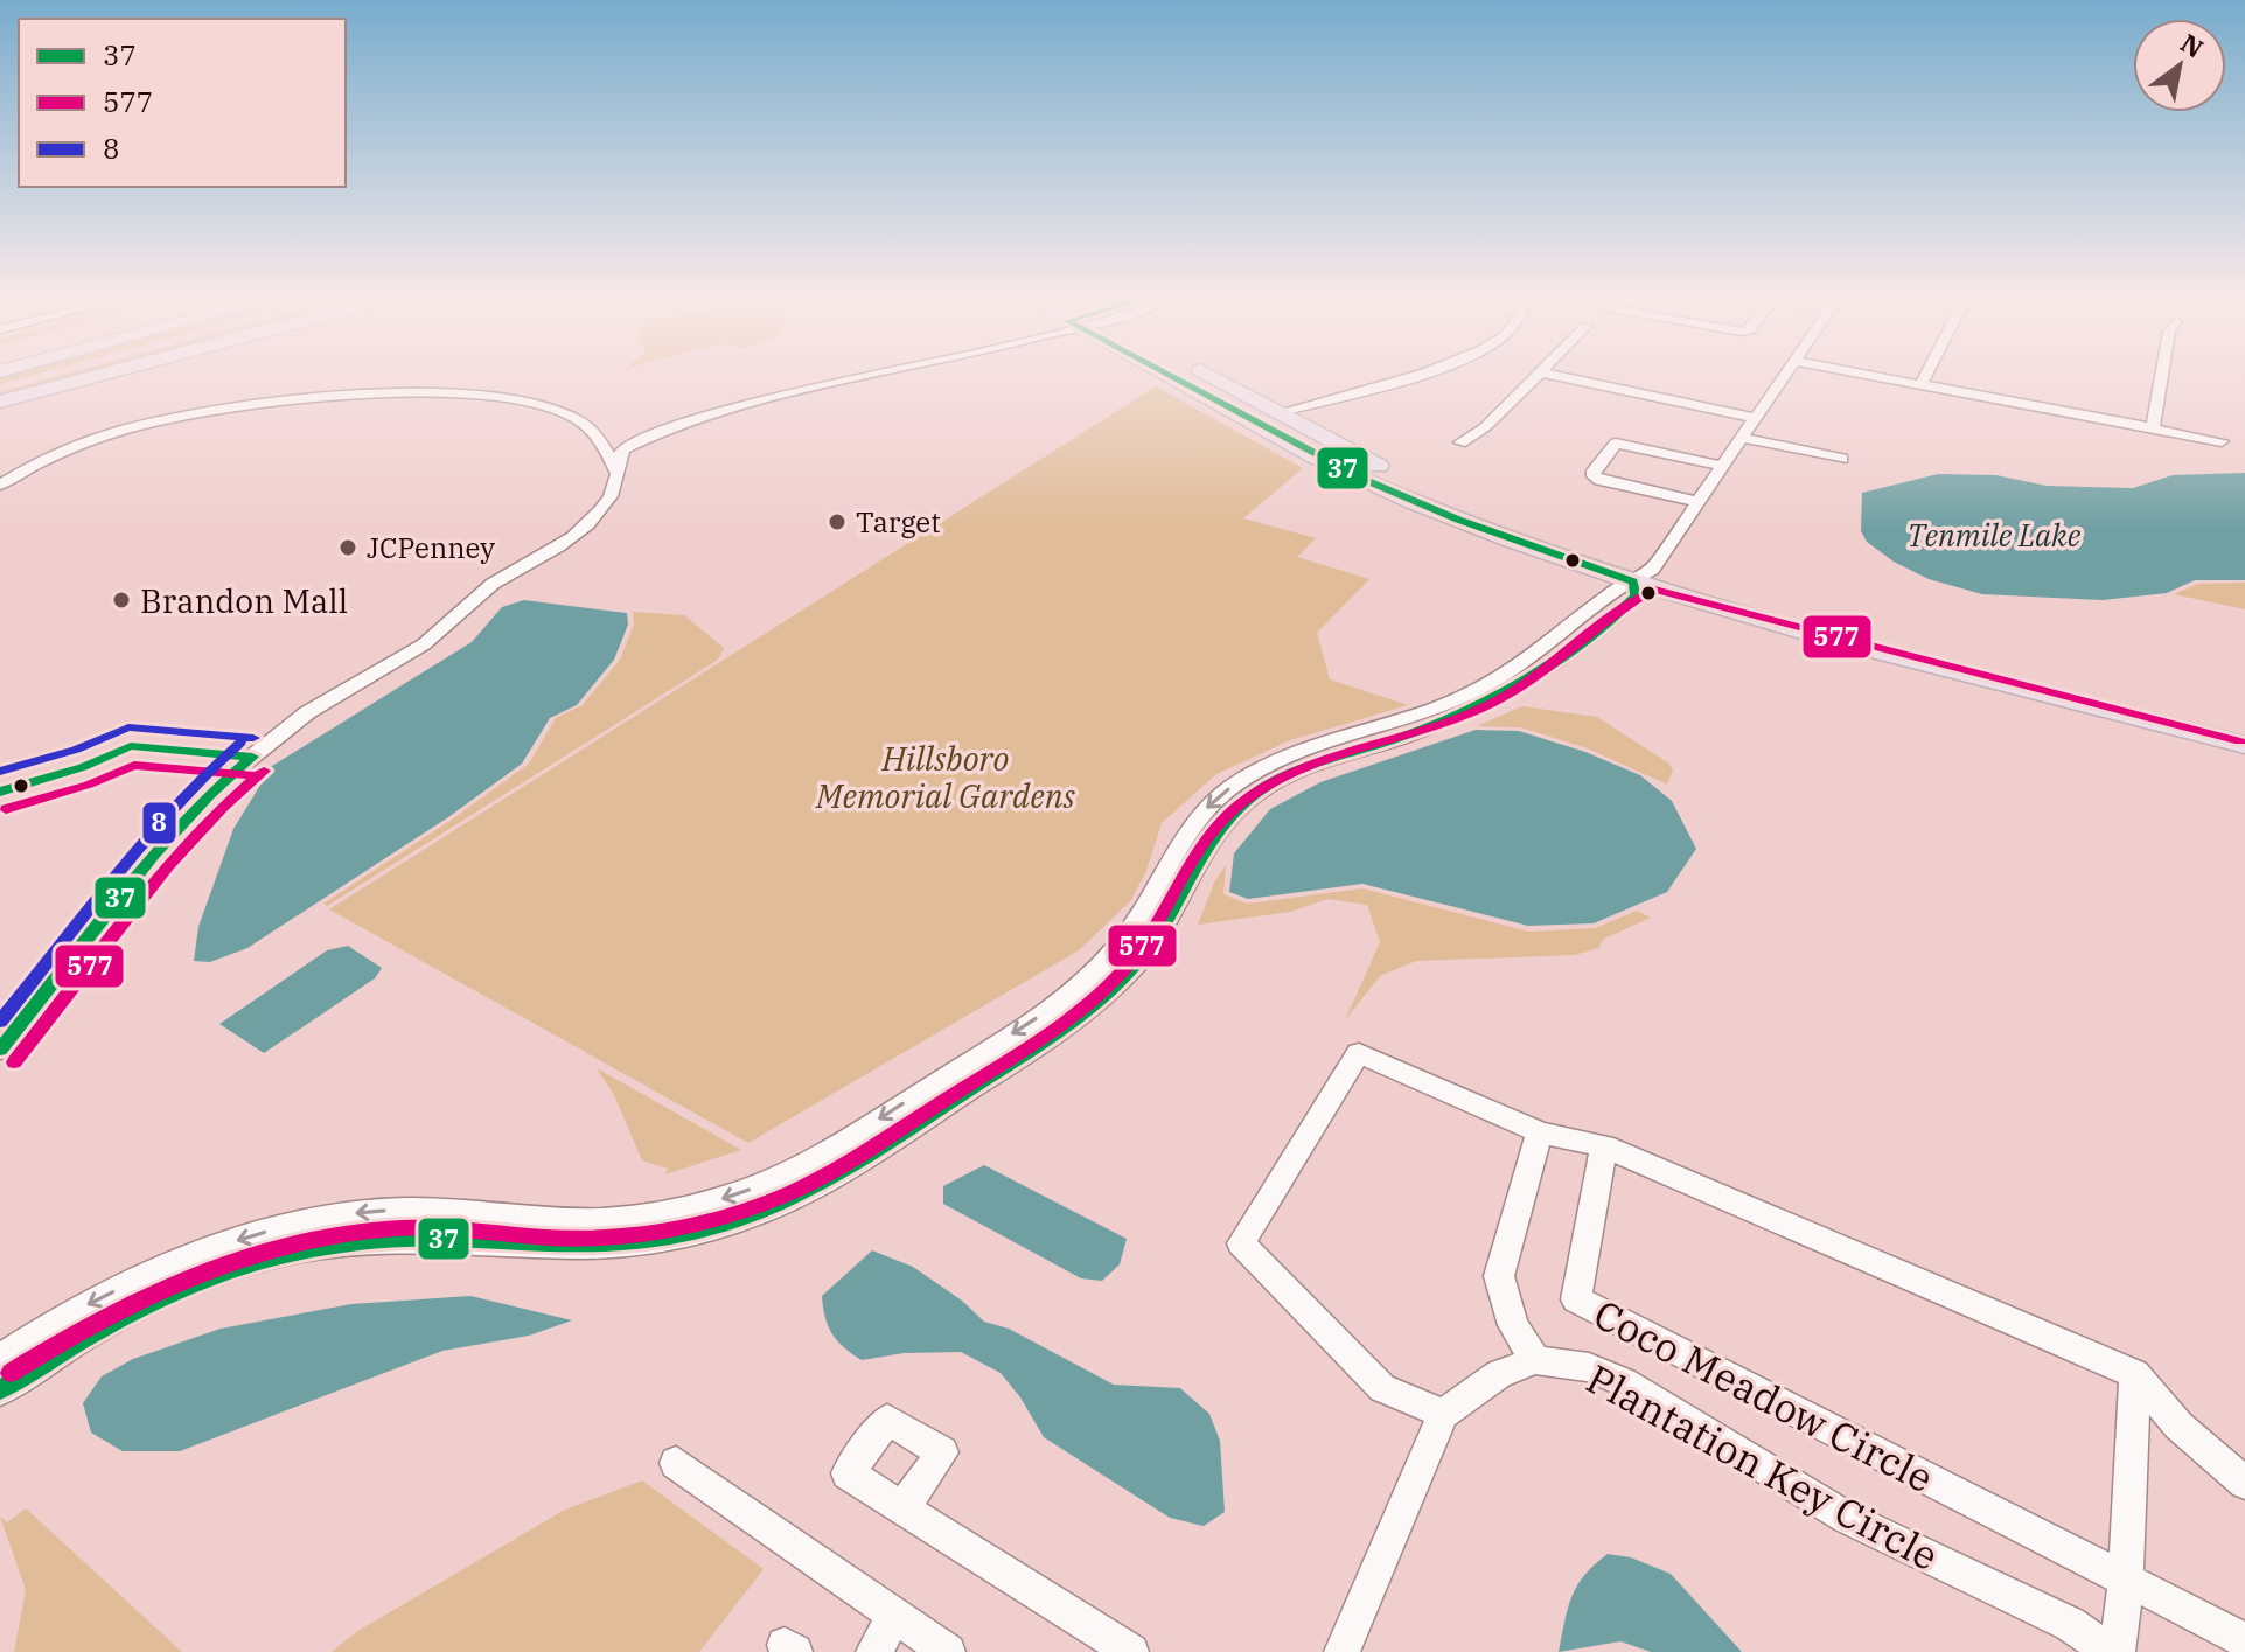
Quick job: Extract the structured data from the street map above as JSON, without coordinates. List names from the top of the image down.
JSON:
{
  "streets": {
    "street": ["Coco Meadow Circle", "Plantation Key Circle"]
  },
  "water": ["Tenmile Lake"],
  "parks": ["Hillsboro Memorial Gardens"],
  "places": ["Target", "JCPenney", "Brandon Mall"],
  "lines": ["transit line 37", "transit line 577", "transit line 8"],
  "legend": ["37", "577", "8"],
  "north": "top right"
}
